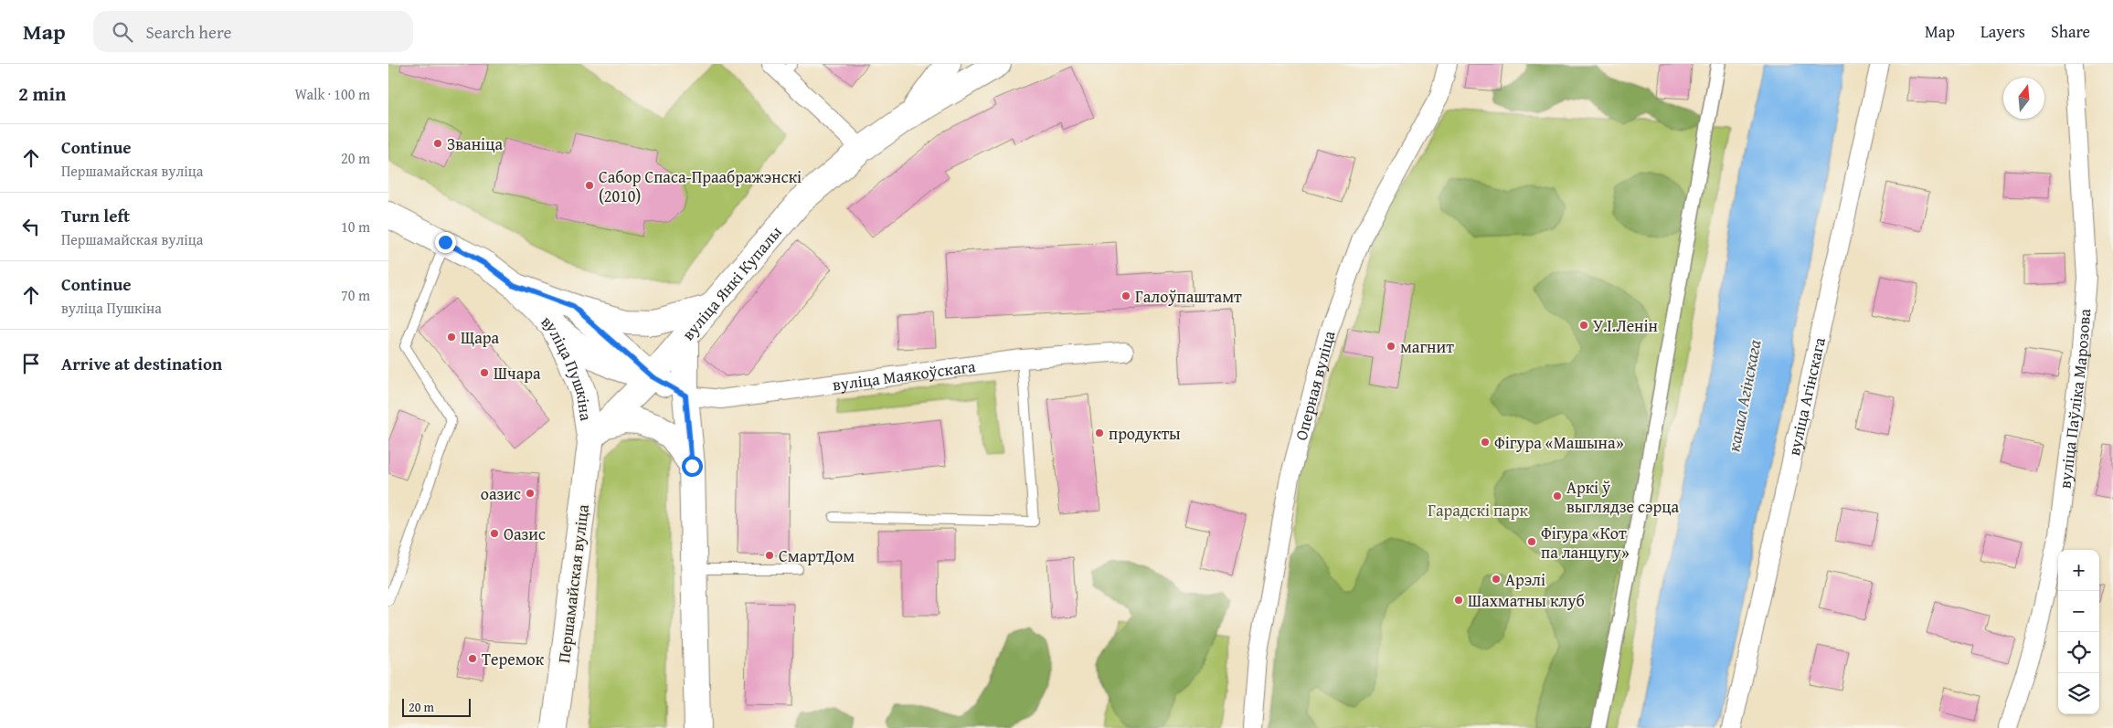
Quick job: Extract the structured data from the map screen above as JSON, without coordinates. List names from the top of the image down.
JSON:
{
  "streets": {
    "main road": ["вуліца Янкі Купалы", "вуліца Пушкіна", "Першамайская вуліца"],
    "street": [
      "вуліца Маякоўскага",
      "Оперная вуліца",
      "вуліца Агінскага",
      "вуліца Паўліка Марозова"
    ]
  },
  "crossings": [
    ["вуліца Янкі Купалы", "вуліца Пушкіна"],
    ["вуліца Янкі Купалы", "Першамайская вуліца"],
    ["вуліца Пушкіна", "Першамайская вуліца"]
  ],
  "water": ["канал Агінскага"],
  "parks": ["Гарадскі парк"],
  "places": [
    "Званіца",
    "Сабор Спаса-Праабражэнскі (2010)",
    "Галоўпаштамт",
    "У.І.Ленін",
    "Щара",
    "магнит",
    "Шчара",
    "продукты",
    "Фігура «Машына»",
    "оазис",
    "Аркі ў выглядзе сэрца",
    "Оазис",
    "Фігура «Кот па ланцугу»",
    "СмартДом",
    "Арэлі",
    "Шахматны клуб",
    "Теремок"
  ],
  "scale_bar": "20 m",
  "north": "top",
  "page": {
    "header": "Map",
    "search": "Search here",
    "nav": ["Map", "Layers", "Share"],
    "heading": ["2 min", "Walk · 100 m"],
    "list": [
      ["Continue", "Першамайская вуліца", "20 m"],
      ["Turn left", "Першамайская вуліца", "10 m"],
      ["Continue", "вуліца Пушкіна", "70 m"],
      "Arrive at destination"
    ],
    "map_buttons": ["+", "−"],
    "scale": "20 m"
  }
}
